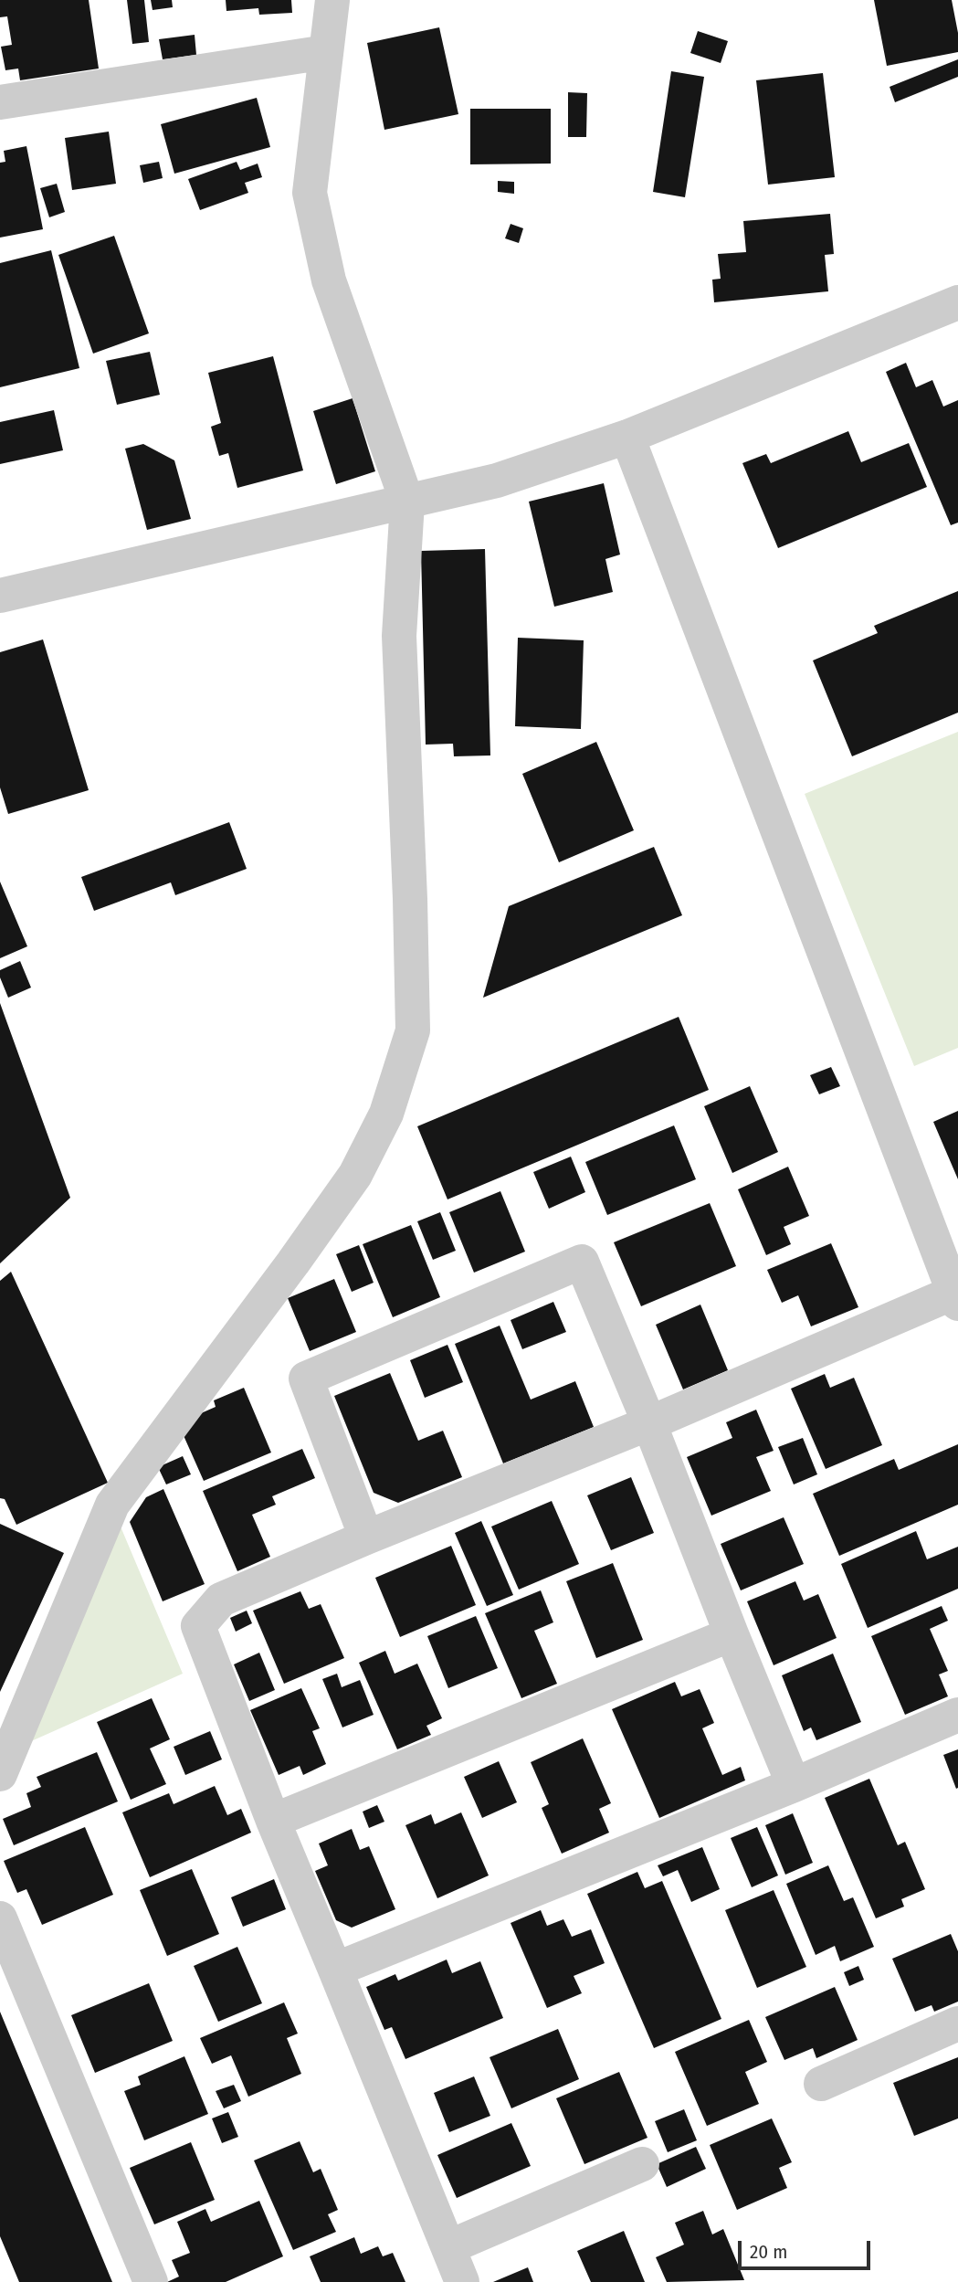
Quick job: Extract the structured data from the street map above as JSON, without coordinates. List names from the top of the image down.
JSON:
{
  "scale_bar": "20 m"
}
